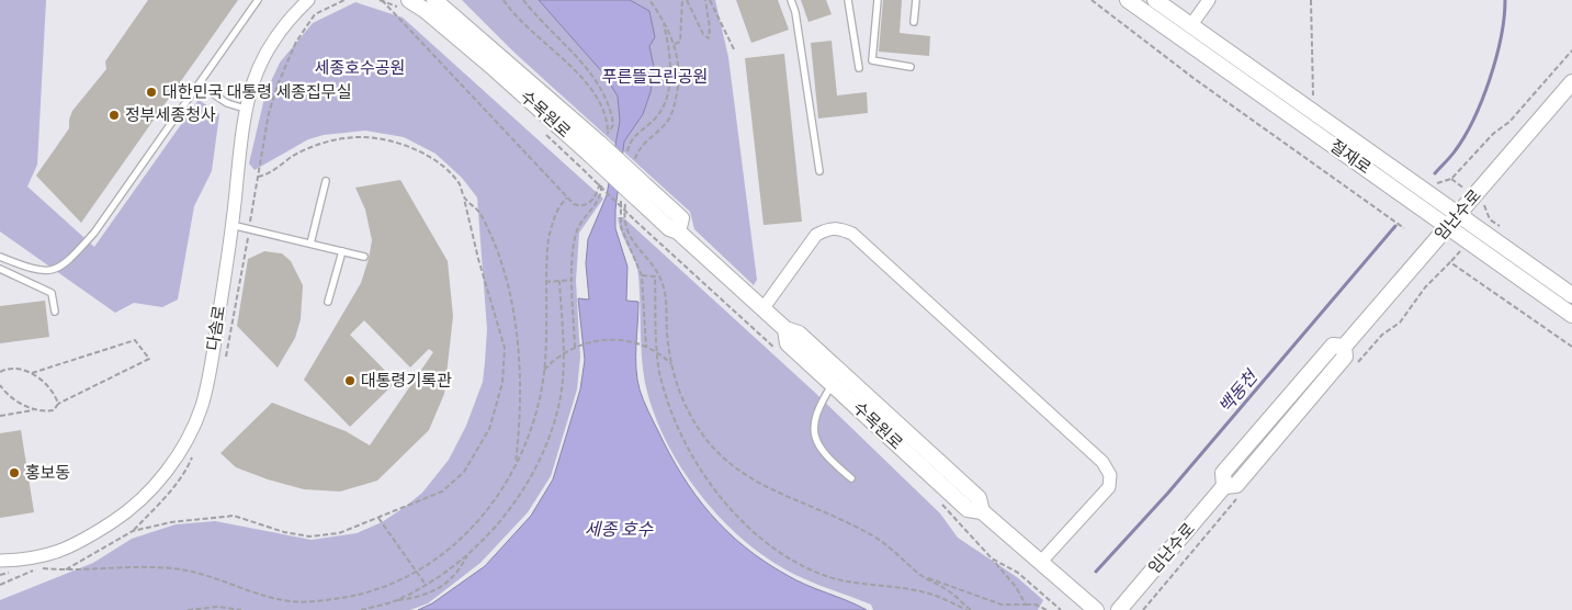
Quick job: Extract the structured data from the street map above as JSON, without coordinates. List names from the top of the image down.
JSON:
{
  "streets": {
    "street": [
      "수목원로",
      "절재로",
      "임난수로",
      "다솜로"
    ]
  },
  "crossings": [
    ["절재로", "임난수로"]
  ],
  "water": ["백동천", "세종 호수"],
  "parks": ["세종호수공원", "푸른뜰근린공원"],
  "places": [
    "대한민국 대통령 세종집무실",
    "정부세종청사",
    "대통령기록관",
    "홍보동"
  ]
}
